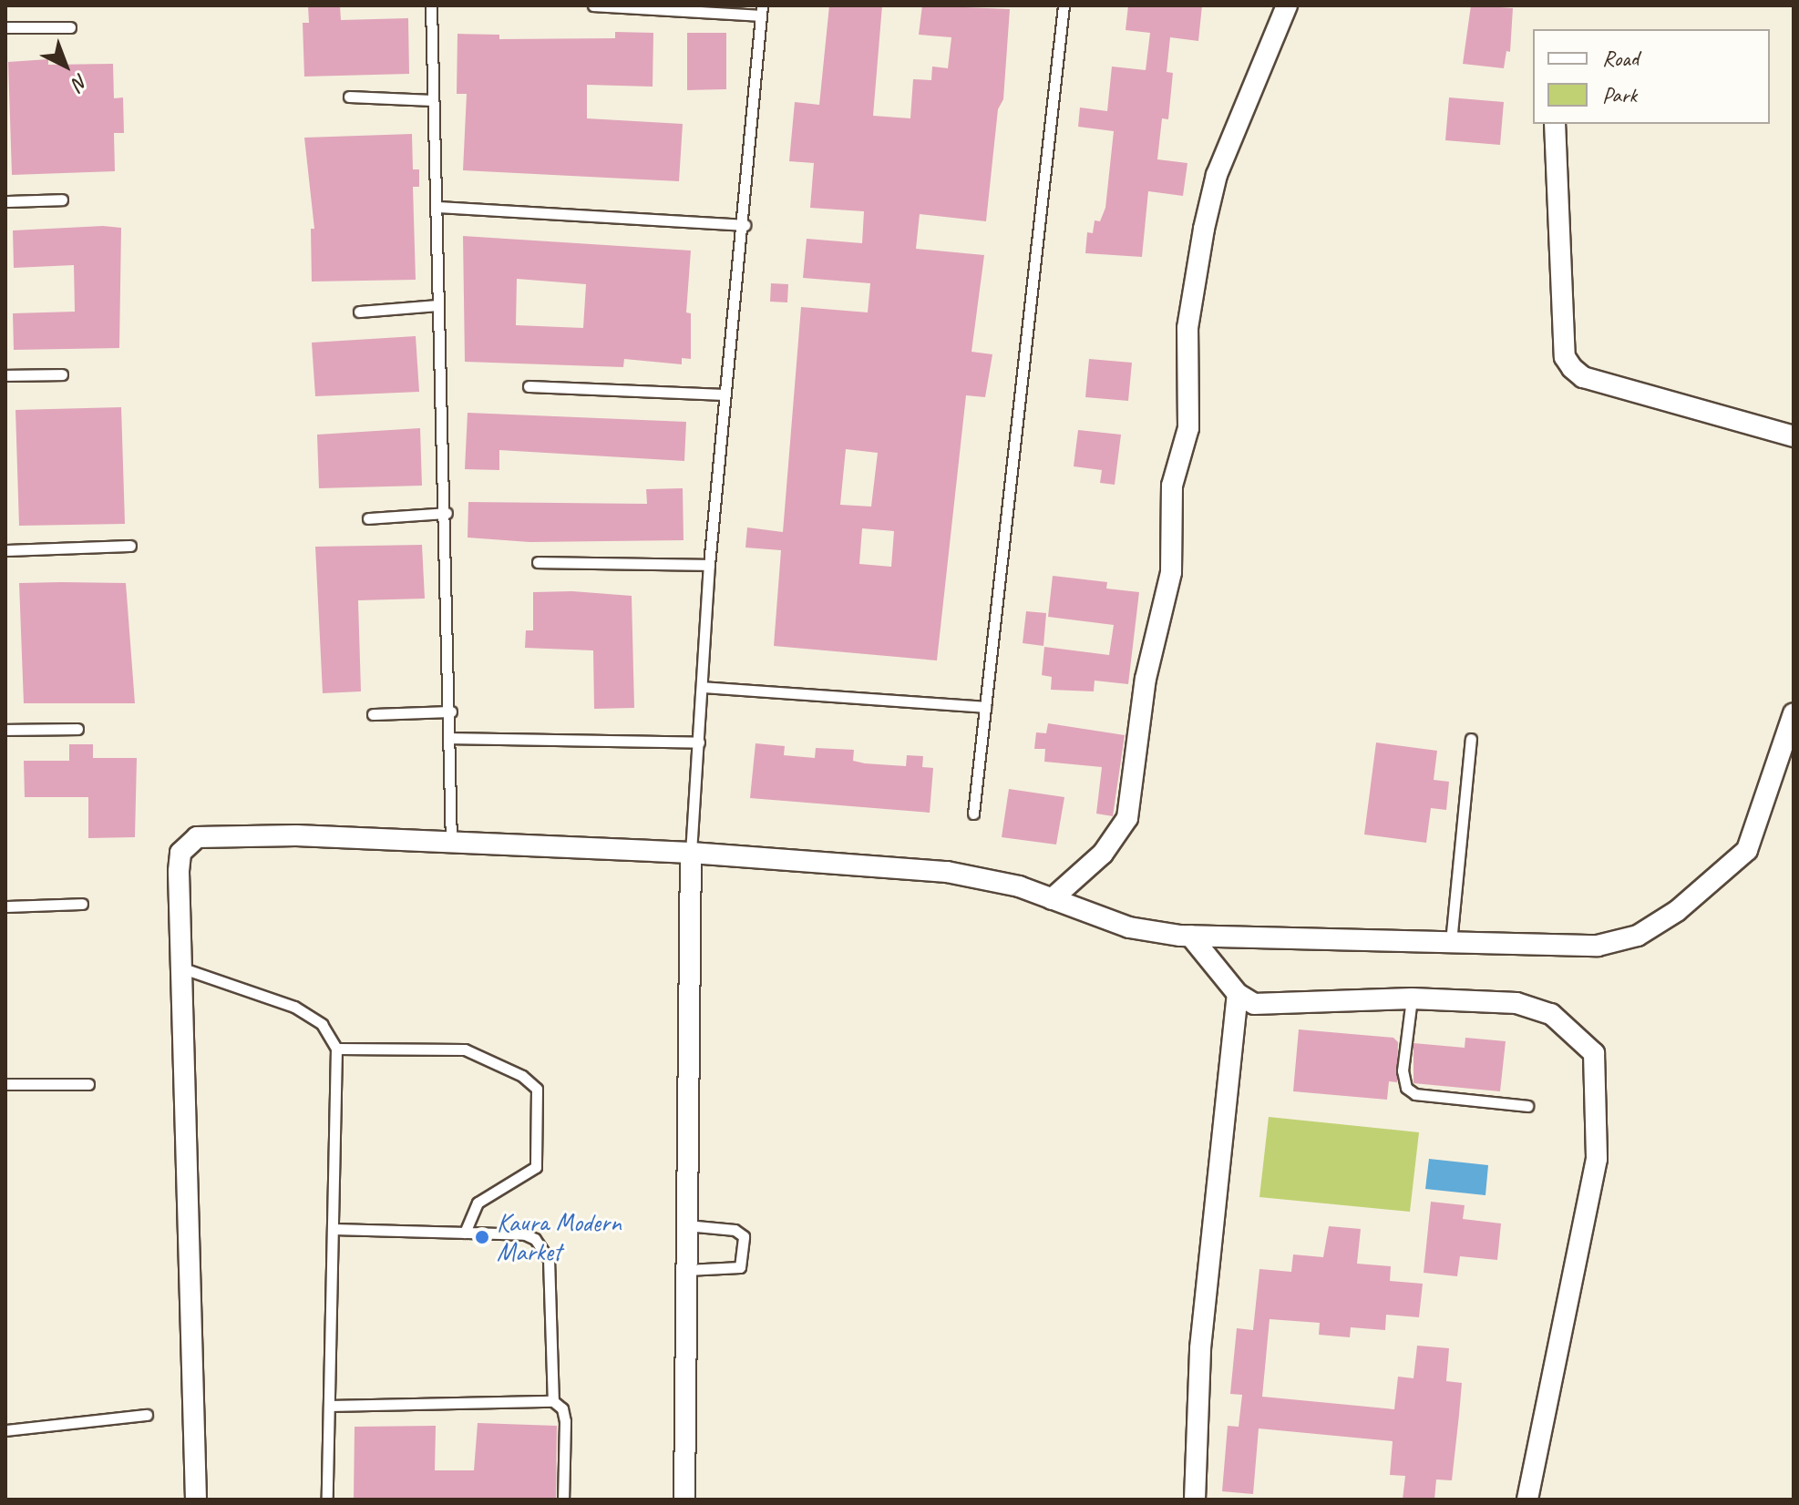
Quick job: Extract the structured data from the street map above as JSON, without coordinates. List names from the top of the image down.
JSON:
{
  "places": ["Kaura Modern Market"],
  "legend": ["Road", "Park"],
  "north": "bottom right"
}
